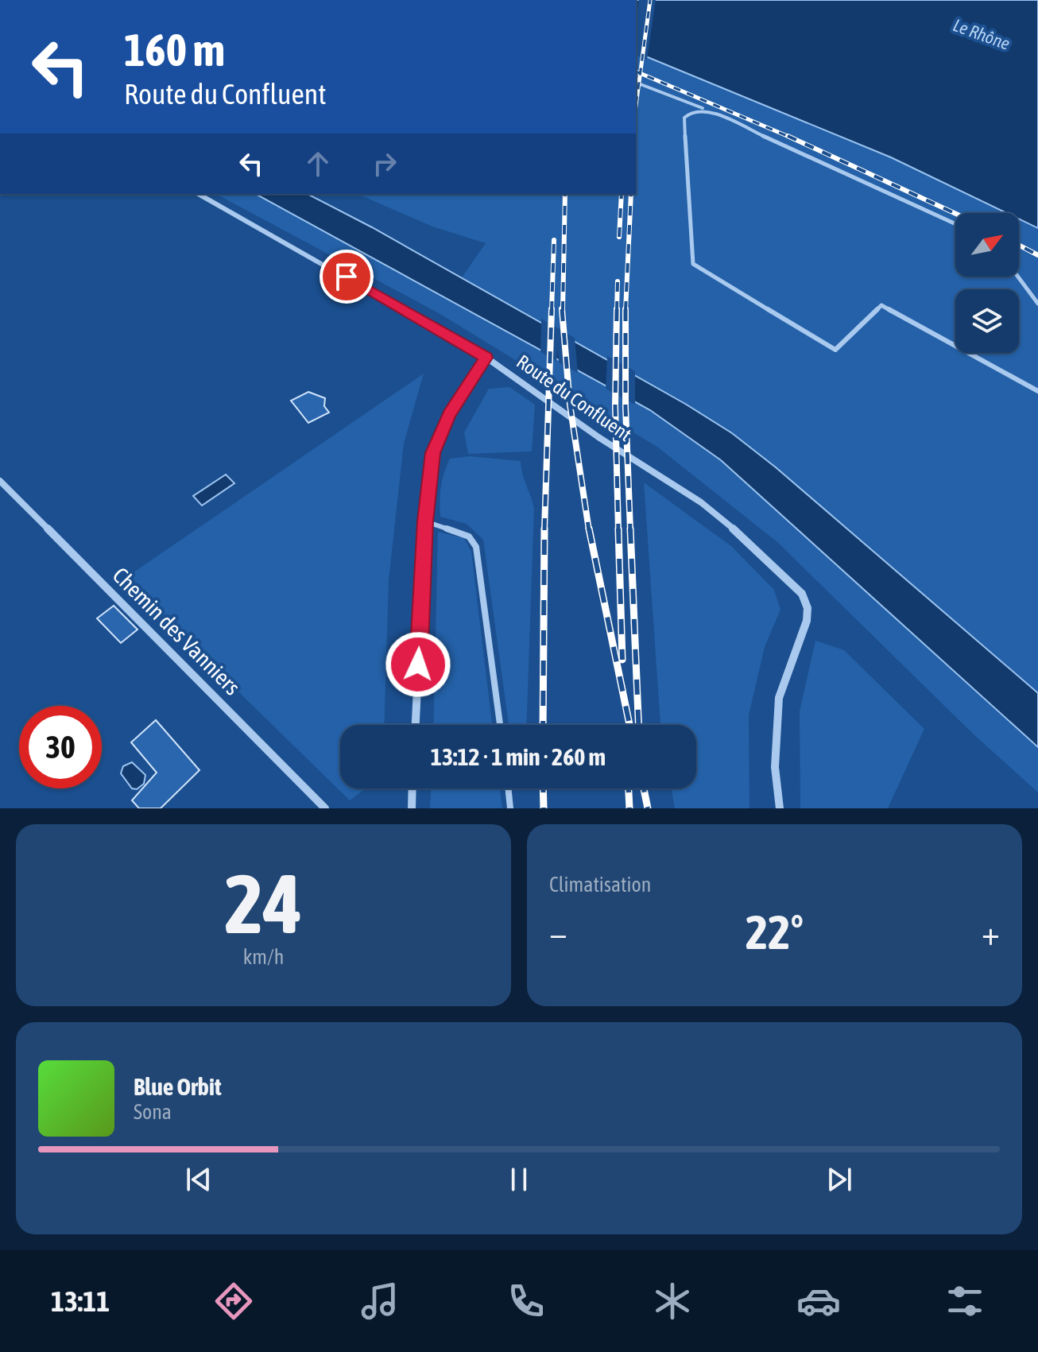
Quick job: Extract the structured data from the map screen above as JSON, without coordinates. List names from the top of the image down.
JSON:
{
  "streets": {
    "street": ["Route du Confluent", "Chemin des Vanniers"]
  },
  "water": ["Le Rhône"],
  "north": "top right",
  "page": {
    "turn": ["160 m", "Route du Confluent"],
    "limit": "30",
    "trip": "13:12 · 1 min · 260 m",
    "tile": [
      ["24", "km/h"],
      "Climatisation"
    ],
    "heat": ["−", "22°", "+"],
    "song": ["Blue Orbit", "Sona"],
    "tabs": "13:11"
  }
}
